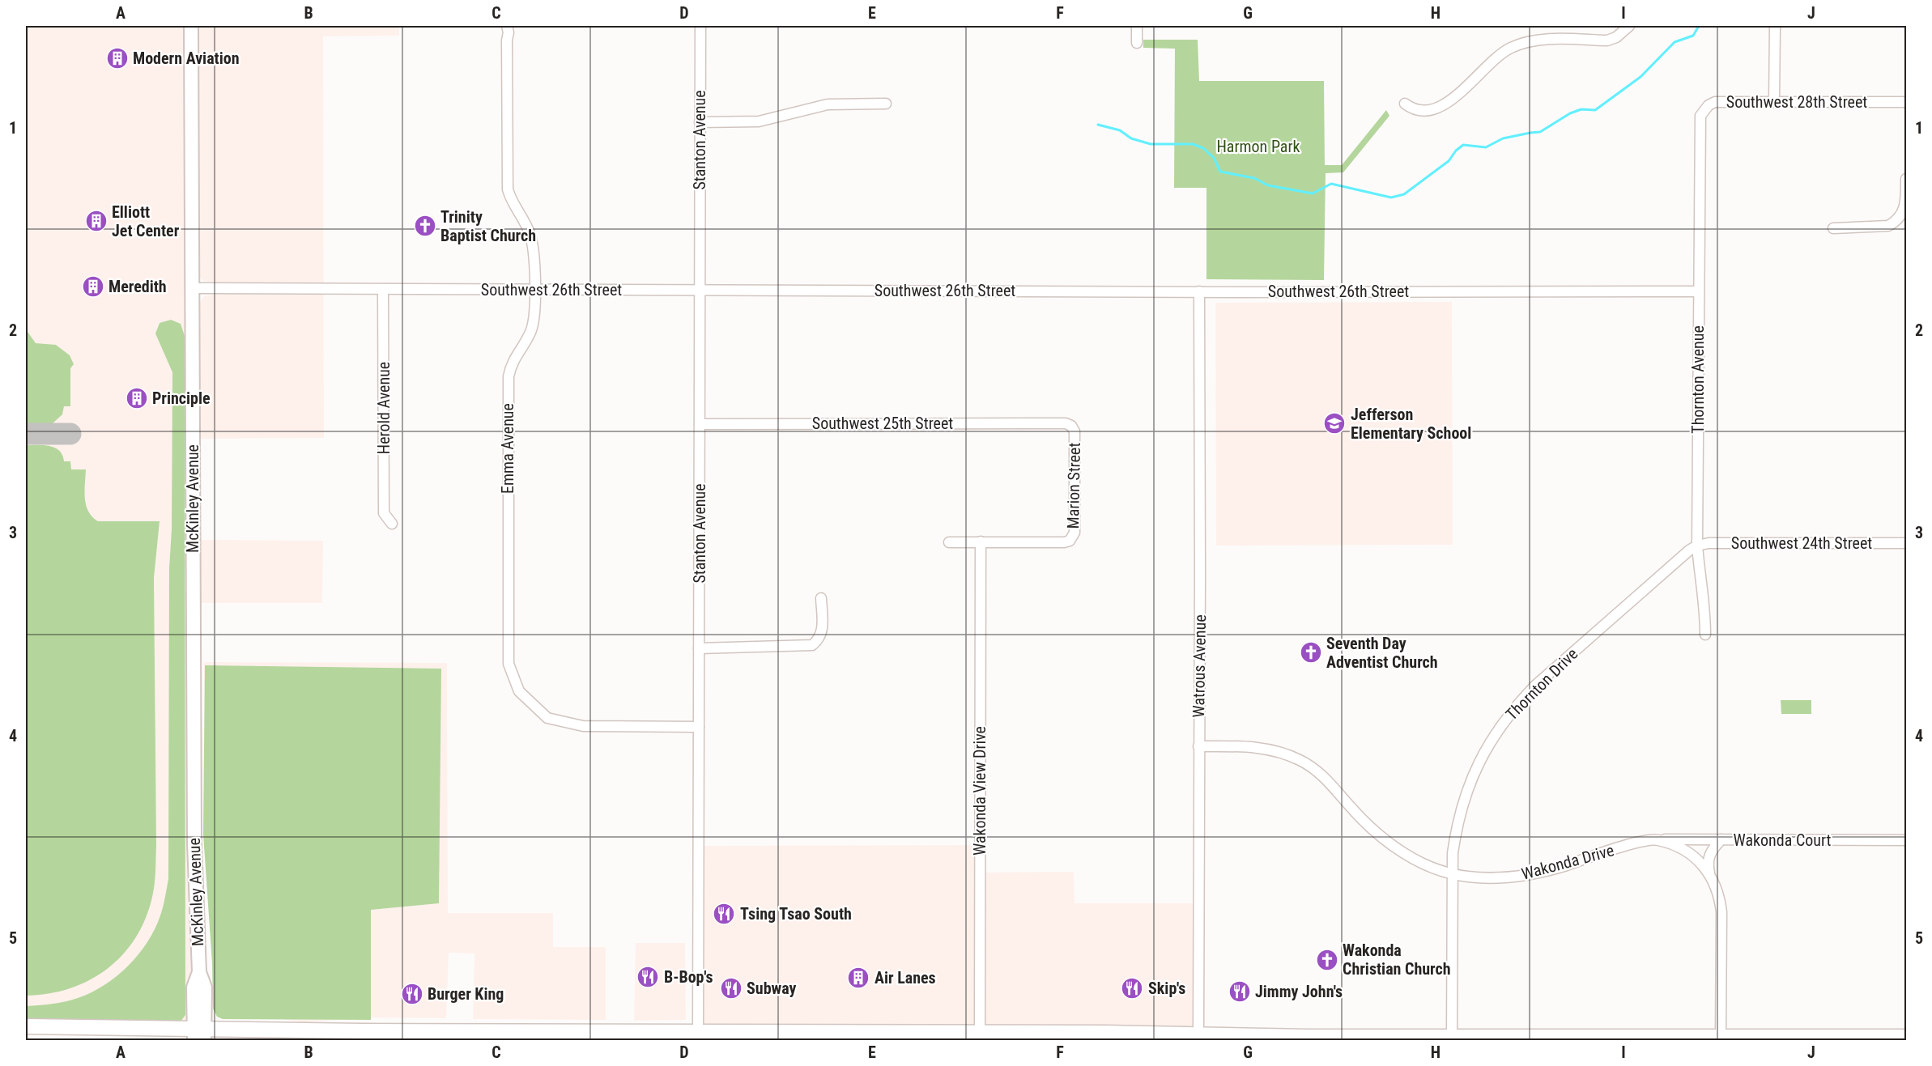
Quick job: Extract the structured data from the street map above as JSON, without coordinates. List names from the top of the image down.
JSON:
{
  "streets": {
    "main road": ["McKinley Avenue"],
    "street": [
      "Southwest 28th Street",
      "Stanton Avenue",
      "Southwest 26th Street",
      "Thornton Avenue",
      "Herold Avenue",
      "Southwest 25th Street",
      "Emma Avenue",
      "Marion Street",
      "Southwest 24th Street",
      "Watrous Avenue",
      "Thornton Drive",
      "Wakonda View Drive",
      "Wakonda Court",
      "Wakonda Drive"
    ]
  },
  "crossings": [
    ["Southwest 28th Street", "Thornton Avenue"],
    ["Stanton Avenue", "Southwest 26th Street"],
    ["Stanton Avenue", "Southwest 25th Street"],
    ["Stanton Avenue", "Emma Avenue"],
    ["Southwest 26th Street", "Thornton Avenue"],
    ["Southwest 26th Street", "Herold Avenue"],
    ["Southwest 26th Street", "Emma Avenue"],
    ["Southwest 26th Street", "McKinley Avenue"],
    ["Southwest 26th Street", "Watrous Avenue"],
    ["Thornton Avenue", "Southwest 24th Street"],
    ["Thornton Avenue", "Thornton Drive"],
    ["Southwest 25th Street", "Marion Street"],
    ["Marion Street", "Wakonda View Drive"],
    ["Southwest 24th Street", "Thornton Drive"],
    ["Watrous Avenue", "Wakonda Drive"],
    ["Thornton Drive", "Wakonda Drive"],
    ["Wakonda Court", "Wakonda Drive"]
  ],
  "parks": ["Harmon Park"],
  "places": {
    "building": [
      "Modern Aviation",
      "Elliott Jet Center",
      "Meredith",
      "Principle",
      "Air Lanes"
    ],
    "church": ["Trinity Baptist Church", "Seventh Day Adventist Church", "Wakonda Christian Church"],
    "school or university": ["Jefferson Elementary School"],
    "restaurant": [
      "Tsing Tsao South",
      "B-Bop's",
      "Subway",
      "Skip's",
      "Jimmy John's",
      "Burger King"
    ]
  },
  "grid": {
    "columns": [
      "A",
      "B",
      "C",
      "D",
      "E",
      "F",
      "G",
      "H",
      "I",
      "J"
    ],
    "rows": [
      "1",
      "2",
      "3",
      "4",
      "5"
    ]
  }
}
